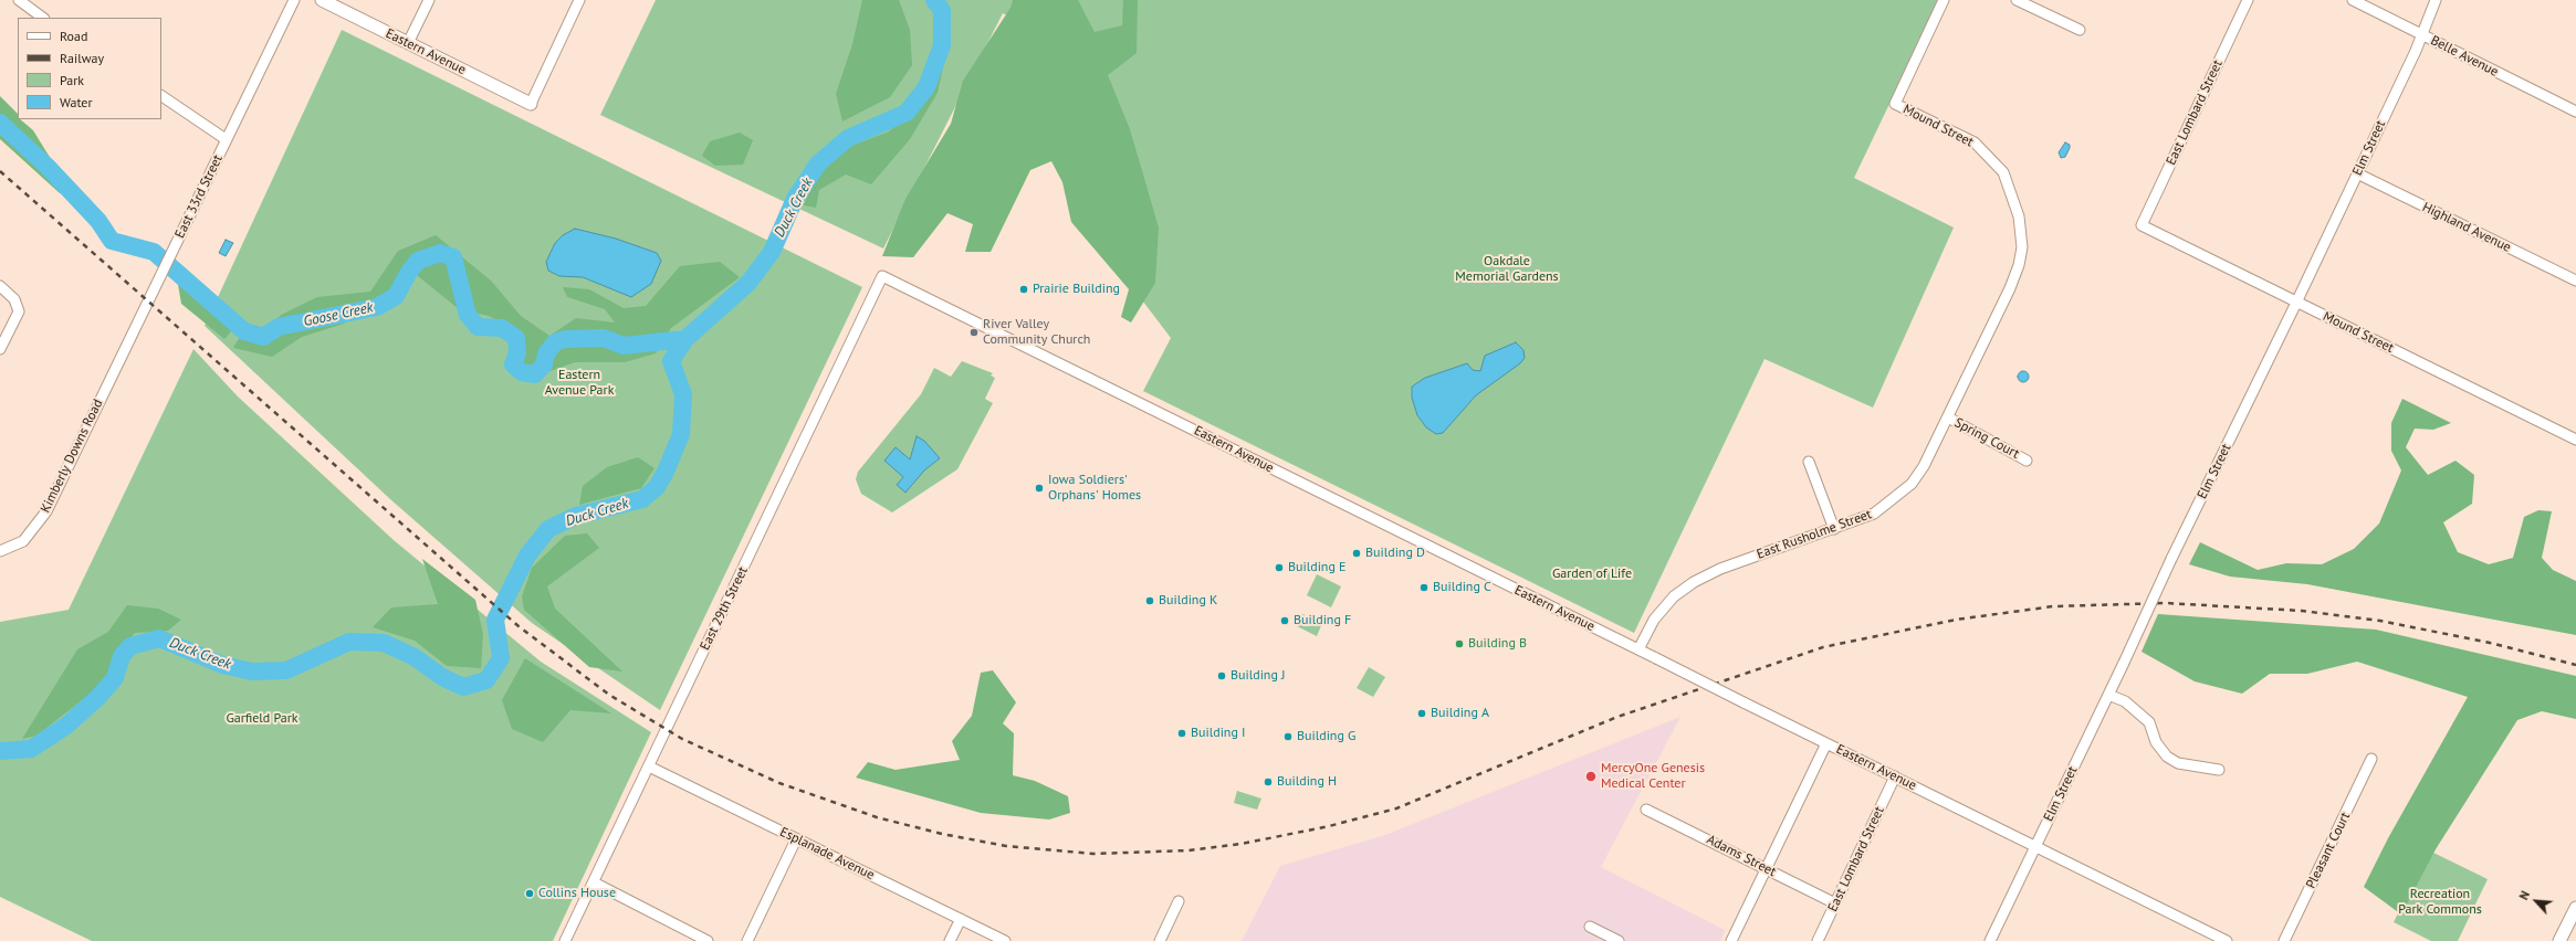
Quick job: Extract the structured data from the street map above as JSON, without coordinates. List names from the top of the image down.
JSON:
{
  "streets": {
    "main road": ["Eastern Avenue"],
    "street": [
      "Belle Avenue",
      "East Lombard Street",
      "Mound Street",
      "Elm Street",
      "East 33rd Street",
      "Highland Avenue",
      "Spring Court",
      "Kimberly Downs Road",
      "East Rusholme Street",
      "East 29th Street",
      "Pleasant Court",
      "Esplanade Avenue",
      "Adams Street"
    ]
  },
  "crossings": [
    ["Eastern Avenue", "East Lombard Street"],
    ["Eastern Avenue", "Elm Street"],
    ["Eastern Avenue", "East Rusholme Street"],
    ["Eastern Avenue", "East 29th Street"],
    ["Belle Avenue", "Elm Street"],
    ["East Lombard Street", "Mound Street"],
    ["East Lombard Street", "Adams Street"],
    ["Mound Street", "Elm Street"],
    ["Mound Street", "East Rusholme Street"],
    ["Elm Street", "Highland Avenue"],
    ["East 33rd Street", "Kimberly Downs Road"],
    ["Spring Court", "East Rusholme Street"],
    ["East 29th Street", "Esplanade Avenue"]
  ],
  "water": ["Duck Creek", "Goose Creek"],
  "parks": [
    "Oakdale Memorial Gardens",
    "Eastern Avenue Park",
    "Garden of Life",
    "Garfield Park",
    "Recreation Park Commons"
  ],
  "places": [
    "Prairie Building",
    "River Valley Community Church",
    "Iowa Soldiers' Orphans' Homes",
    "Building D",
    "Building E",
    "Building C",
    "Building K",
    "Building F",
    "Building B",
    "Building J",
    "Building A",
    "Building I",
    "Building G",
    "MercyOne Genesis Medical Center",
    "Building H",
    "Collins House"
  ],
  "legend": [
    "Road",
    "Railway",
    "Park",
    "Water"
  ],
  "north": "top left"
}
